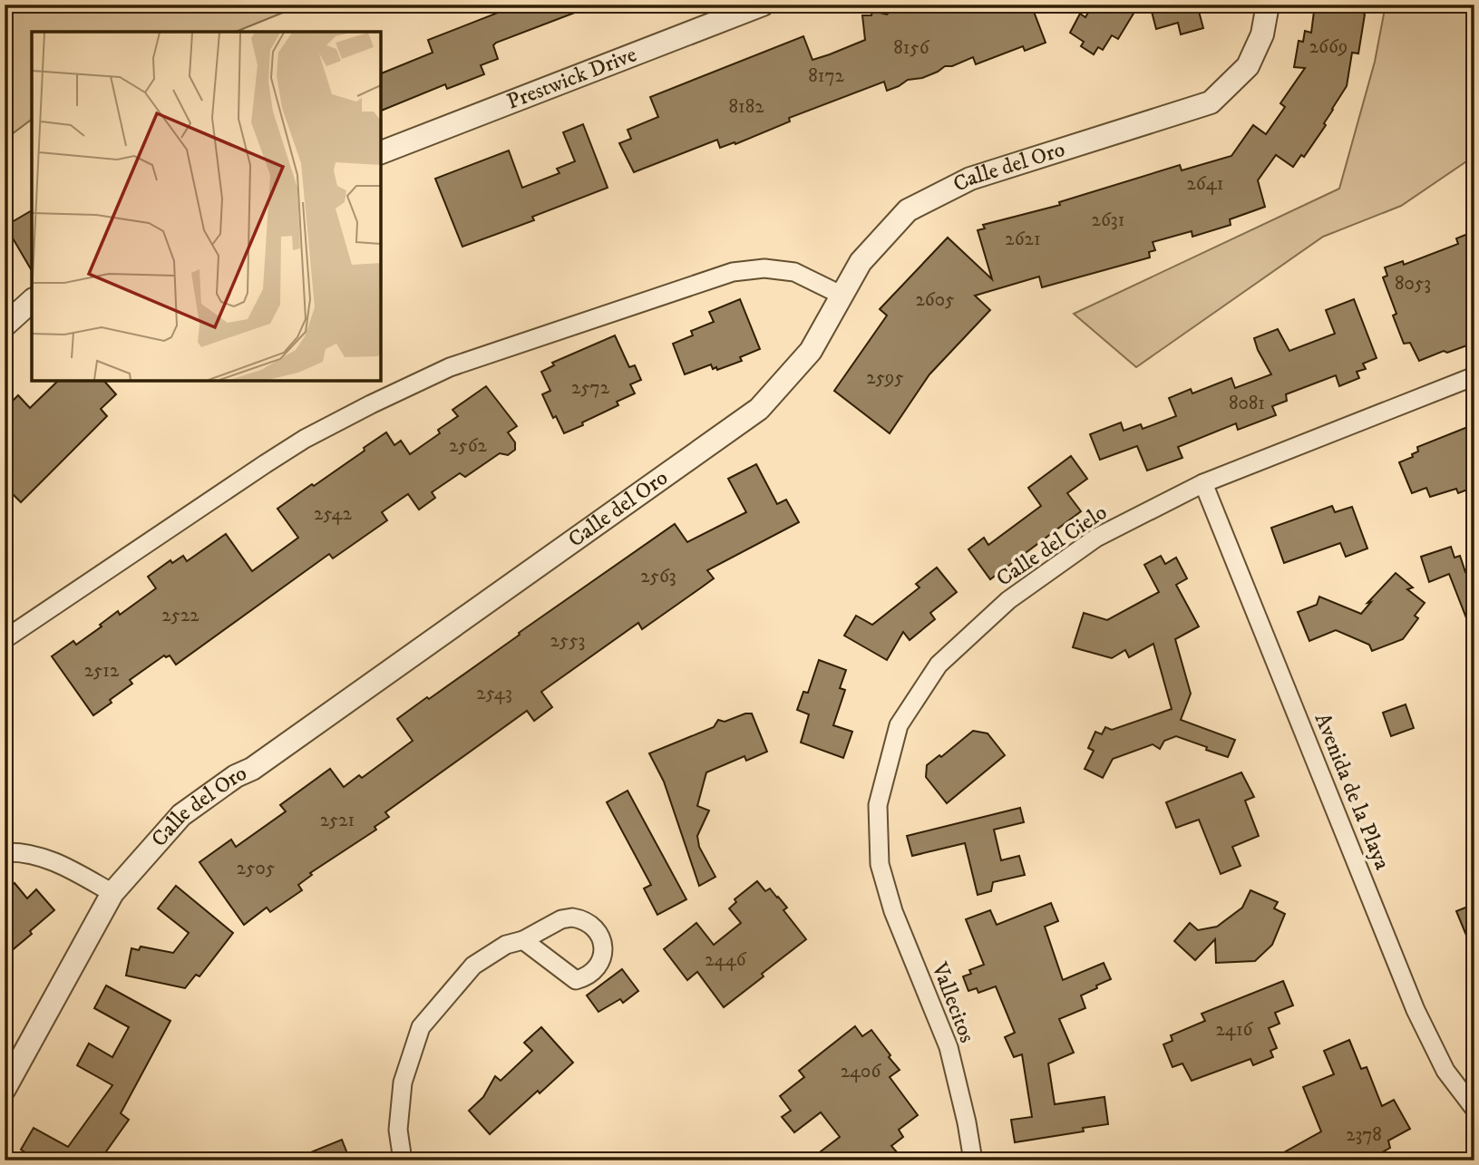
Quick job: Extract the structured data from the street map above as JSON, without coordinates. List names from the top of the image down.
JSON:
{
  "streets": {
    "street": [
      "Prestwick Drive",
      "Calle del Oro",
      "Calle del Cielo",
      "Avenida de la Playa",
      "Vallecitos"
    ]
  },
  "crossings": [
    ["Calle del Cielo", "Avenida de la Playa"],
    ["Calle del Cielo", "Vallecitos"]
  ],
  "house_numbers": [
    "2669",
    "8156",
    "8172",
    "8182",
    "2641",
    "2631",
    "2621",
    "8053",
    "2605",
    "2595",
    "2572",
    "8081",
    "2562",
    "2542",
    "2563",
    "2522",
    "2553",
    "2512",
    "2543",
    "2521",
    "2505",
    "2446",
    "2416",
    "2406",
    "2378"
  ]
}
